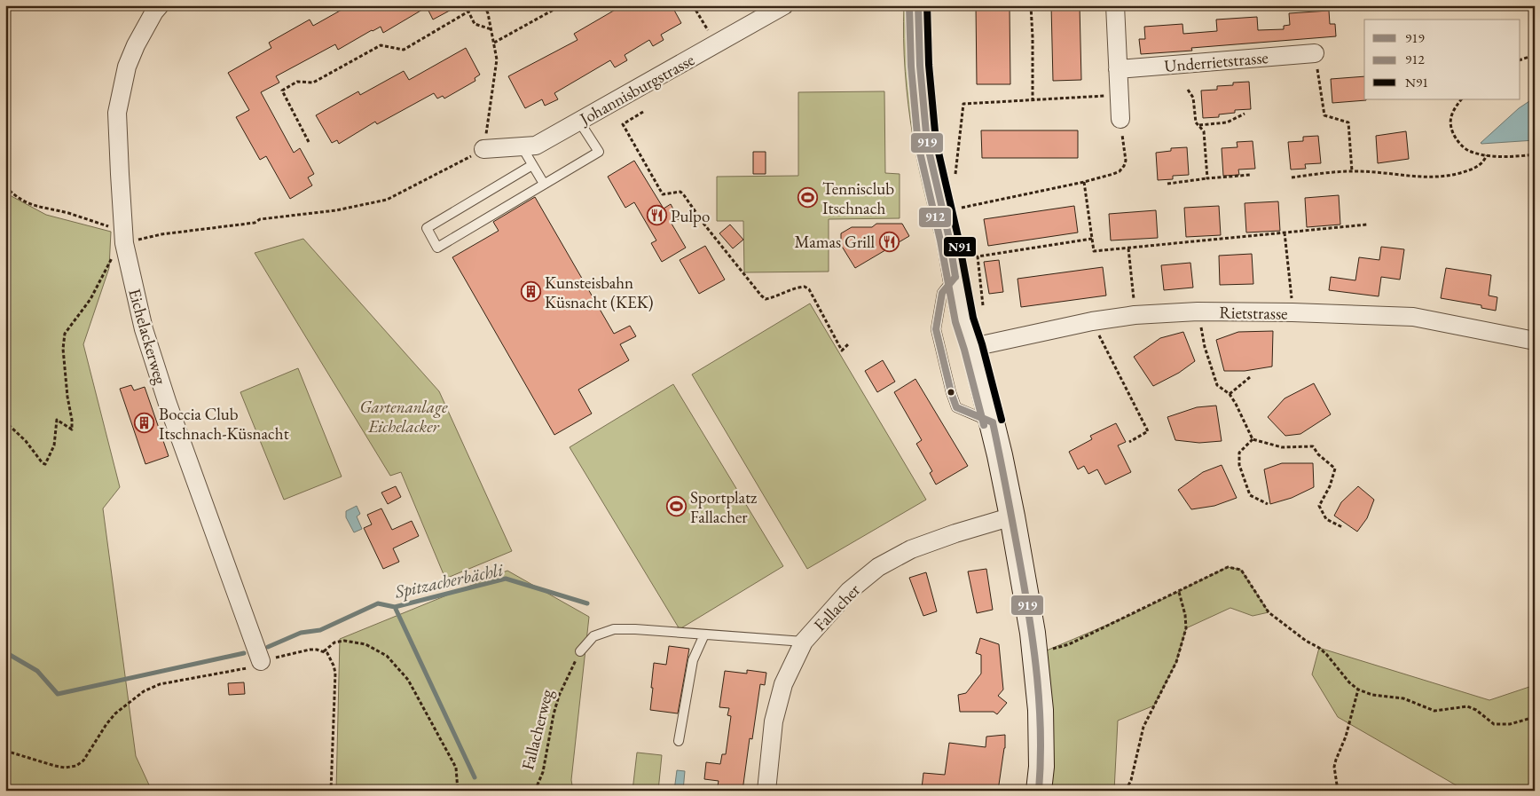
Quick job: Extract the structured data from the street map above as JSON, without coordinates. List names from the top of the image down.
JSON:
{
  "streets": {
    "street": [
      "Underrietstrasse",
      "Johannisburgstrasse",
      "Rietstrasse",
      "Eichelackerweg",
      "Fallacher"
    ],
    "path": ["Fallacherweg"]
  },
  "water": ["Spitzacherbächli"],
  "parks": ["Gartenanlage Eichelacker"],
  "places": {
    "sports": ["Tennisclub Itschnach", "Sportplatz Fallacher"],
    "restaurant": ["Pulpo", "Mamas Grill"],
    "building": ["Kunsteisbahn Küsnacht (KEK)", "Boccia Club Itschnach-Küsnacht"]
  },
  "lines": ["transit line 919", "transit line 912", "transit line N91"],
  "legend": ["919", "912", "N91"]
}
